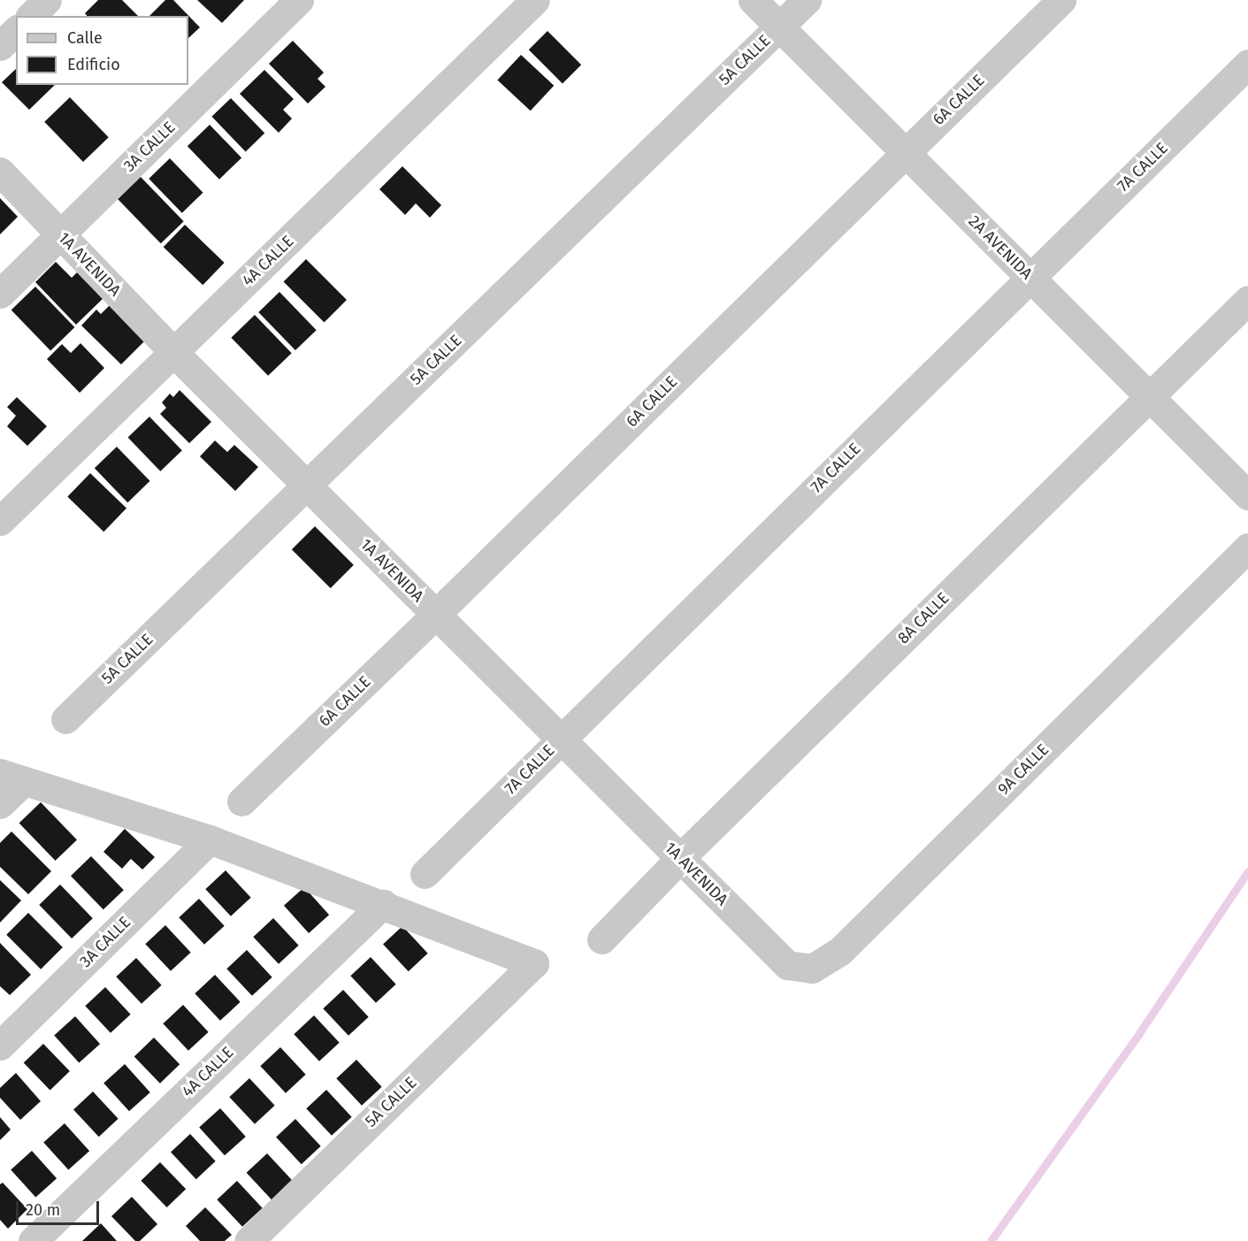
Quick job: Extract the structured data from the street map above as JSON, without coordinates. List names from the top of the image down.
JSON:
{
  "streets": {
    "street": [
      "5A CALLE",
      "6A CALLE",
      "3A CALLE",
      "7A CALLE",
      "2A AVENIDA",
      "4A CALLE",
      "1A AVENIDA",
      "8A CALLE",
      "9A CALLE"
    ]
  },
  "crossings": [
    ["5A CALLE", "2A AVENIDA"],
    ["5A CALLE", "4A CALLE"],
    ["5A CALLE", "1A AVENIDA"],
    ["6A CALLE", "2A AVENIDA"],
    ["6A CALLE", "1A AVENIDA"],
    ["3A CALLE", "1A AVENIDA"],
    ["7A CALLE", "2A AVENIDA"],
    ["7A CALLE", "1A AVENIDA"],
    ["2A AVENIDA", "8A CALLE"],
    ["4A CALLE", "1A AVENIDA"],
    ["1A AVENIDA", "8A CALLE"],
    ["1A AVENIDA", "9A CALLE"]
  ],
  "legend": ["Calle", "Edificio"],
  "scale_bar": "20 m"
}
